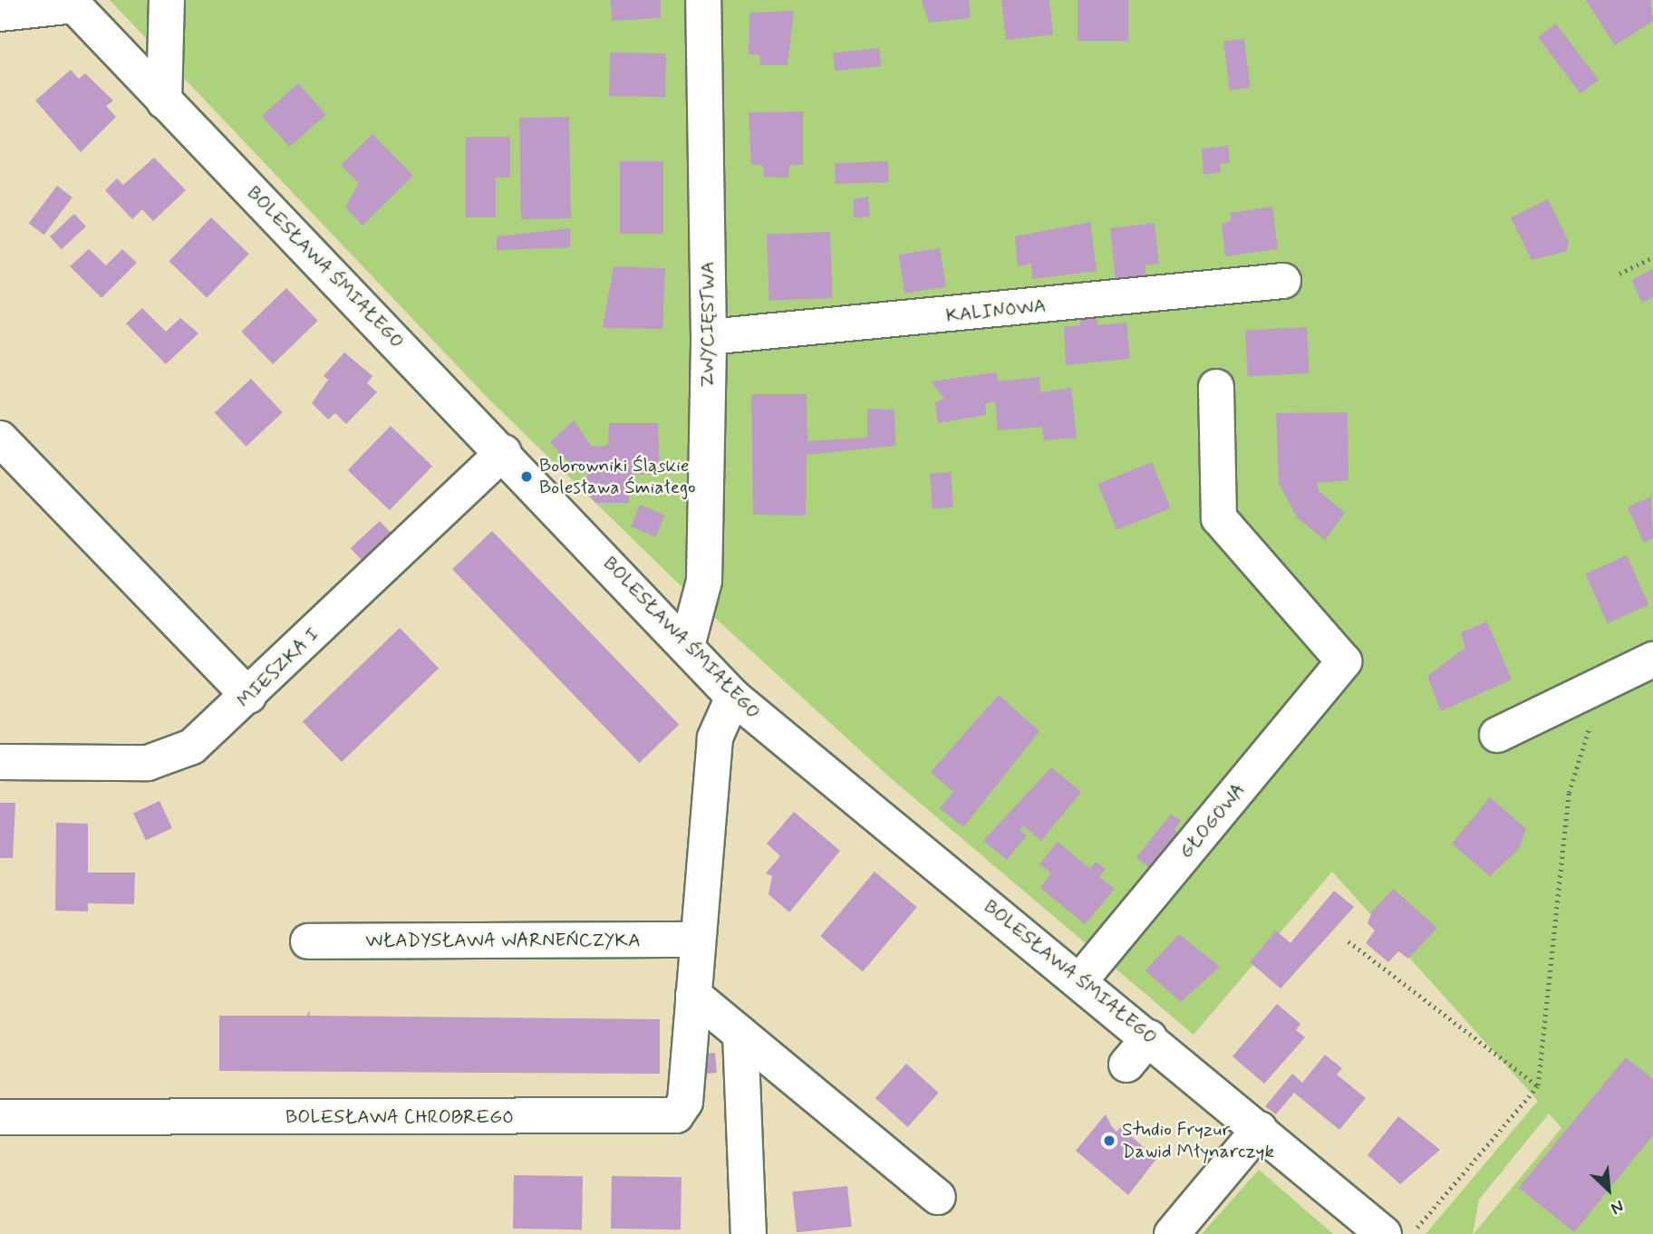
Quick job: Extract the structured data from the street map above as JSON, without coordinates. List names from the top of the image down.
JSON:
{
  "streets": {
    "street": [
      "BOLESŁAWA ŚMIAŁEGO",
      "KALINOWA",
      "ZWYCIĘSTWA",
      "MIESZKA I",
      "GŁOGOWA",
      "WŁADYSŁAWA WARNEŃCZYKA",
      "BOLESŁAWA CHROBREGO"
    ]
  },
  "crossings": [
    ["BOLESŁAWA ŚMIAŁEGO", "ZWYCIĘSTWA"],
    ["BOLESŁAWA ŚMIAŁEGO", "MIESZKA I"],
    ["BOLESŁAWA ŚMIAŁEGO", "GŁOGOWA"],
    ["BOLESŁAWA ŚMIAŁEGO", "BOLESŁAWA CHROBREGO"],
    ["KALINOWA", "ZWYCIĘSTWA"],
    ["WŁADYSŁAWA WARNEŃCZYKA", "BOLESŁAWA CHROBREGO"]
  ],
  "places": ["Bobrowniki Śląskie Bolesława Śmiałego", "Studio Fryzur Dawid Młynarczyk"],
  "north": "bottom right"
}
